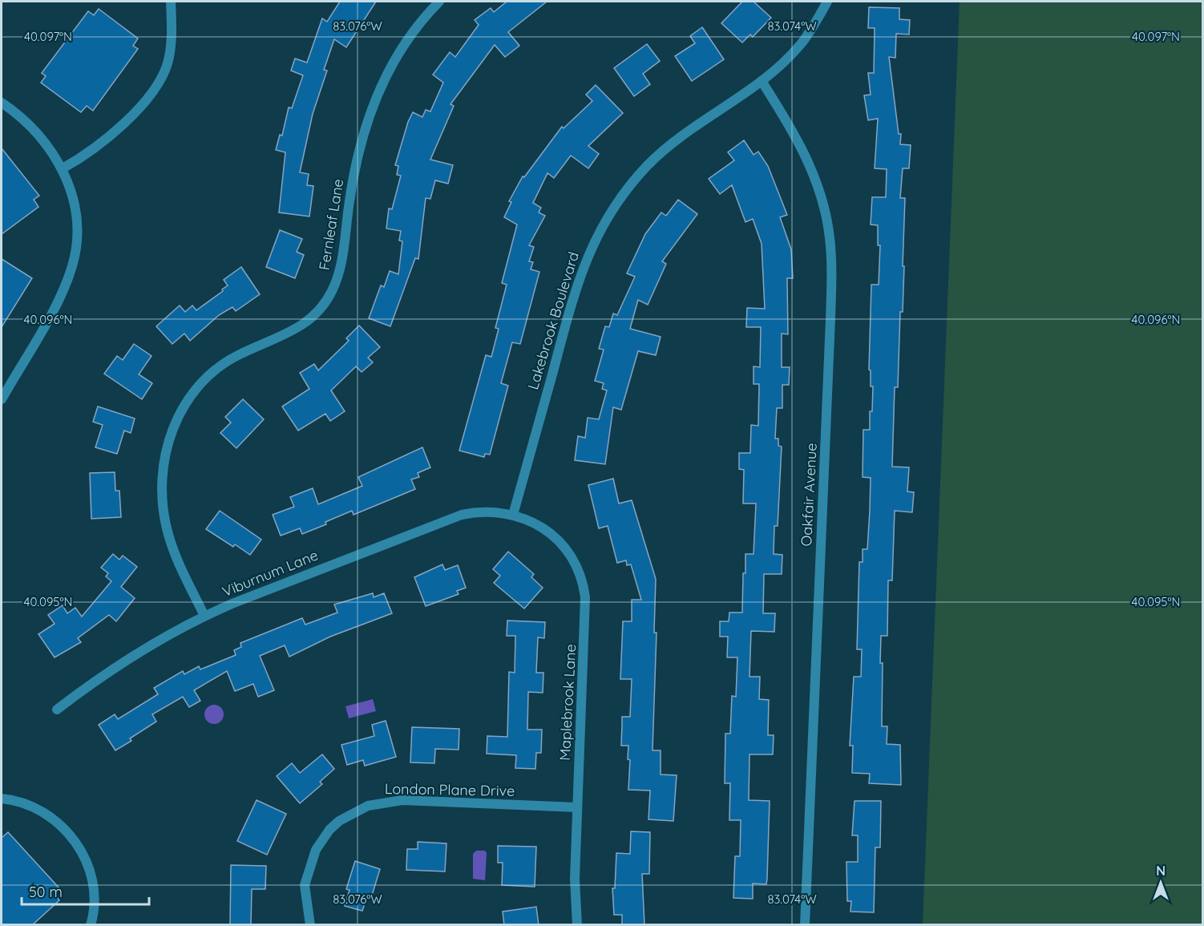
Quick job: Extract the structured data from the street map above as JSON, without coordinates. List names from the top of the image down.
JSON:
{
  "streets": {
    "street": [
      "Fernleaf Lane",
      "Lakebrook Boulevard",
      "Oakfair Avenue",
      "Viburnum Lane",
      "Maplebrook Lane",
      "London Plane Drive"
    ]
  },
  "crossings": [
    ["Fernleaf Lane", "Viburnum Lane"],
    ["Lakebrook Boulevard", "Oakfair Avenue"],
    ["Lakebrook Boulevard", "Viburnum Lane"],
    ["Lakebrook Boulevard", "Maplebrook Lane"],
    ["Viburnum Lane", "Maplebrook Lane"],
    ["Maplebrook Lane", "London Plane Drive"]
  ],
  "scale_bar": "50 m",
  "north": "top",
  "coordinates": [
    "83.076°W",
    "83.074°W",
    "40.097°N",
    "40.096°N",
    "40.095°N"
  ]
}
